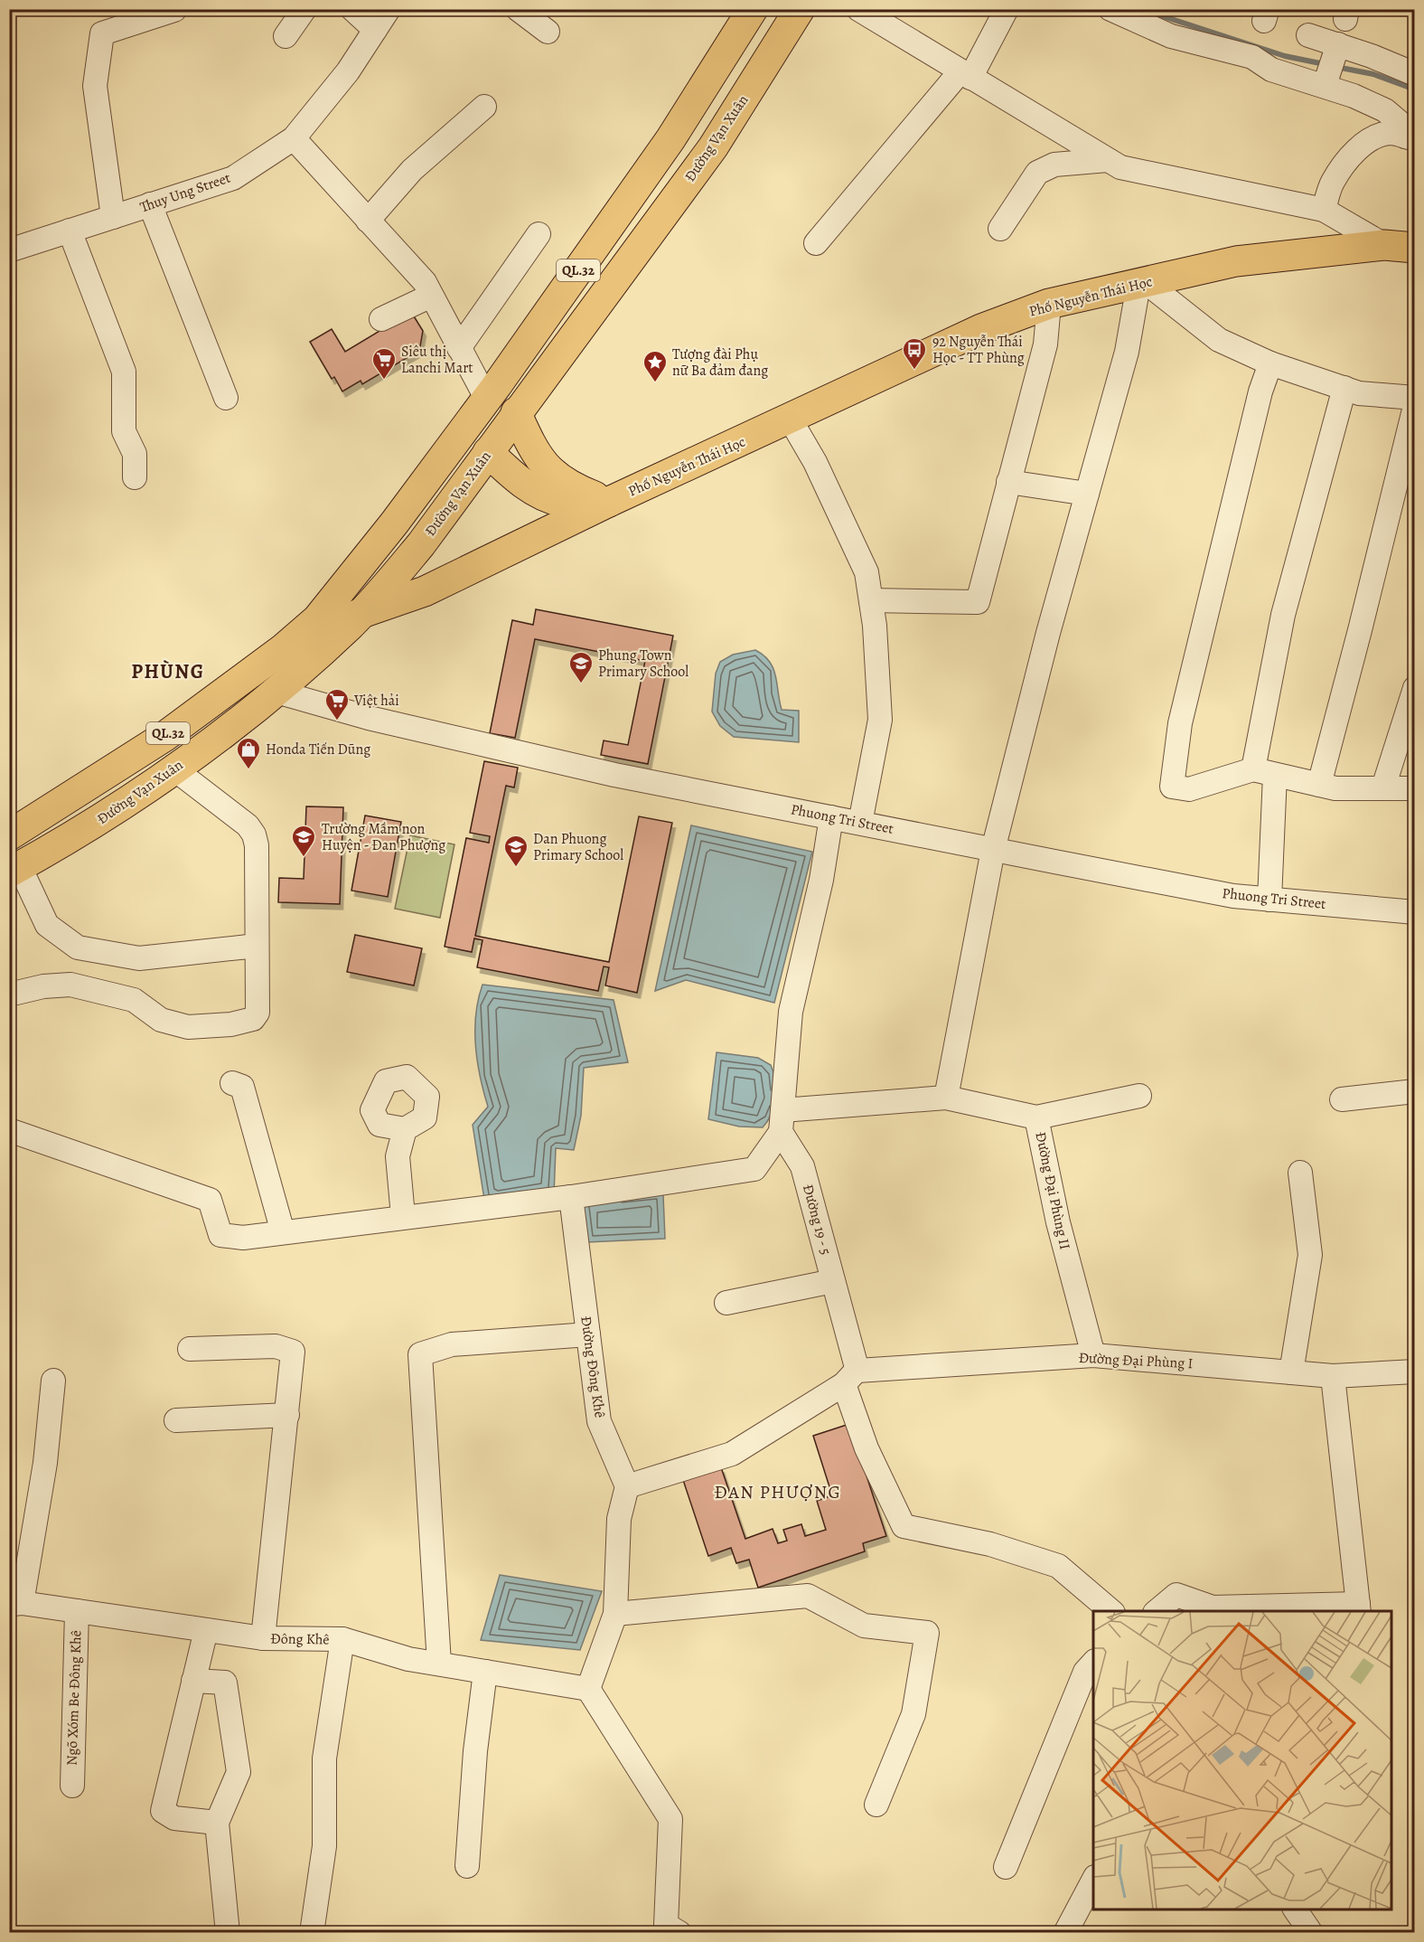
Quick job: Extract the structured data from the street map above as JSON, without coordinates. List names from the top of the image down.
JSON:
{
  "streets": {
    "main road": ["Đường Vạn Xuân", "QL.32", "Phố Nguyễn Thái Học"],
    "street": [
      "Thuy Ung Street",
      "Phuong Tri Street",
      "Đường Đại Phùng II",
      "Đường 19 - 5",
      "Đường Đại Phùng I",
      "Đường Đông Khê",
      "Đông Khê",
      "Ngõ Xóm Be Đông Khê"
    ]
  },
  "crossings": [
    ["Đường Vạn Xuân", "Phố Nguyễn Thái Học"],
    ["Đường Vạn Xuân", "Phuong Tri Street"],
    ["QL.32", "Phố Nguyễn Thái Học"],
    ["Đường Đại Phùng II", "Đường 19 - 5"],
    ["Đường Đại Phùng II", "Đường Đại Phùng I"],
    ["Đường 19 - 5", "Đường Đại Phùng I"],
    ["Đông Khê", "Ngõ Xóm Be Đông Khê"]
  ],
  "districts": ["PHÙNG", "ĐAN PHƯỢNG"],
  "places": {
    "bus stop": ["92 Nguyễn Thái Học - TT Phùng"],
    "supermarket": ["Siêu thị Lanchi Mart", "Việt hải"],
    "place": ["Tượng đài Phụ nữ Ba đảm đang"],
    "school or university": ["Phung Town Primary School", "Trường Mầm non Huyện - Đan Phượng", "Dan Phuong Primary School"],
    "shop": ["Honda Tiến Dũng"]
  }
}
